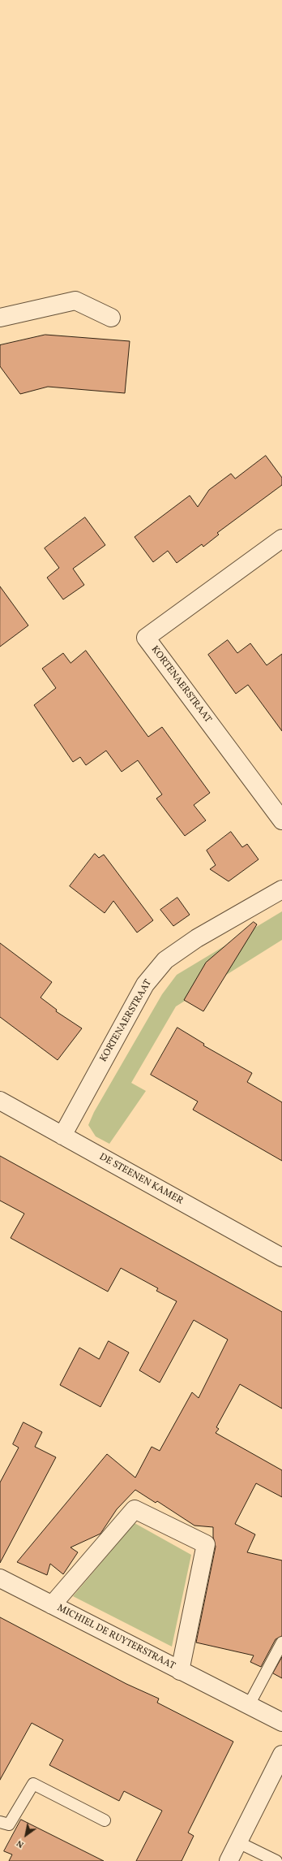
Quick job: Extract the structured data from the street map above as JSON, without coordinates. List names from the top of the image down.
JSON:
{
  "streets": {
    "street": ["KORTENAERSTRAAT", "DE STEENEN KAMER", "MICHIEL DE RUYTERSTRAAT"]
  },
  "crossings": [
    ["KORTENAERSTRAAT", "DE STEENEN KAMER"]
  ],
  "north": "bottom left"
}
